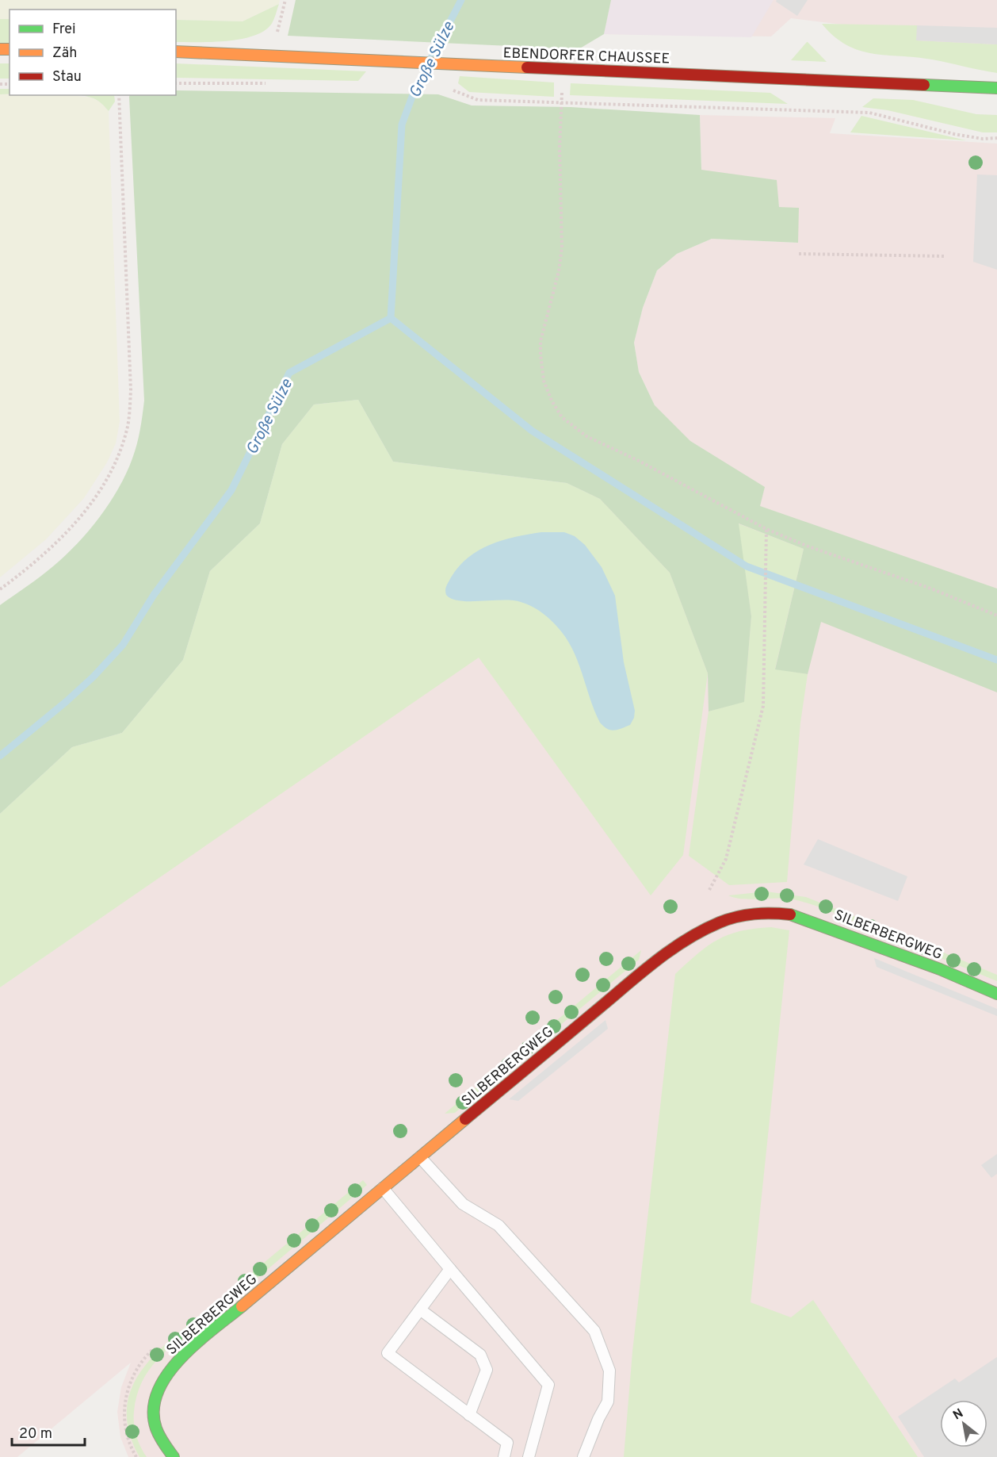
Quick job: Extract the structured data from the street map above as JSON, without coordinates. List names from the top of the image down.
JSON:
{
  "streets": {
    "street": ["EBENDORFER CHAUSSEE", "SILBERBERGWEG"]
  },
  "water": ["Große Sülze"],
  "legend": ["Frei", "Zäh", "Stau"],
  "scale_bar": "20 m",
  "north": "top left"
}
